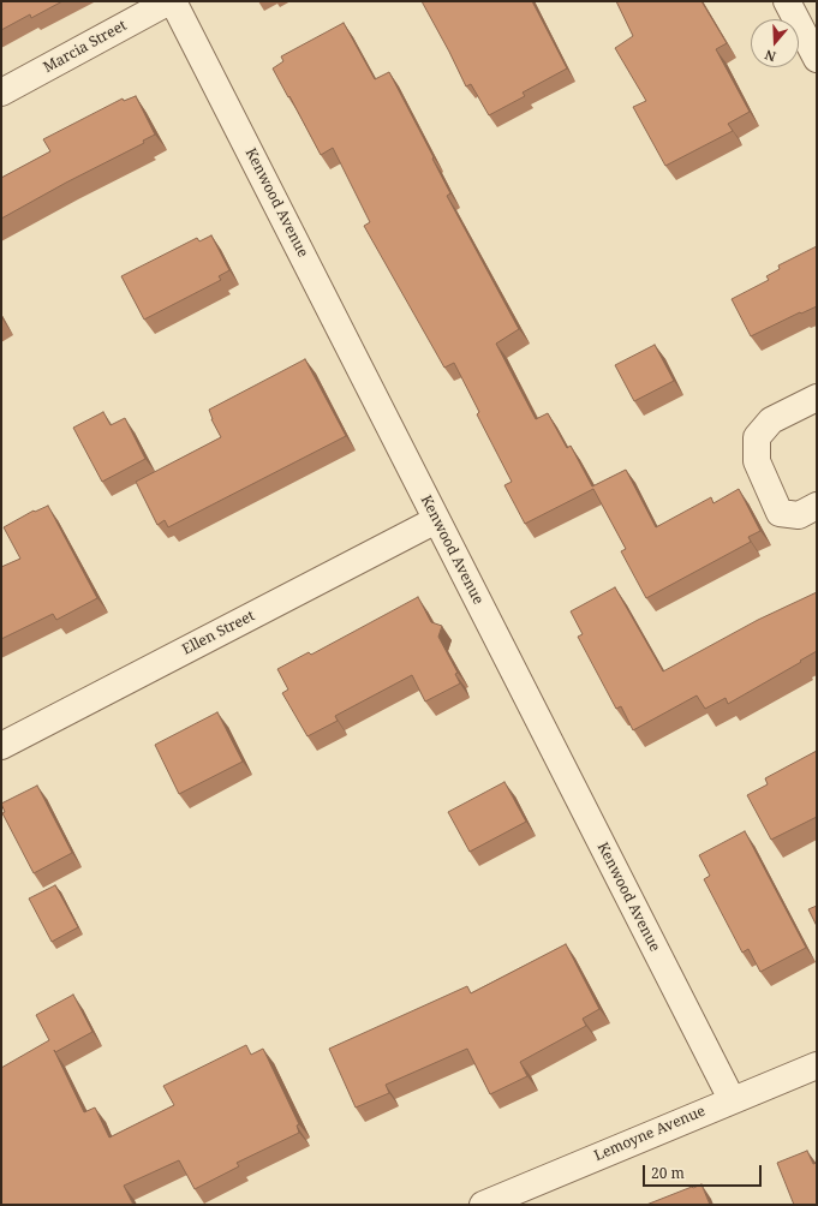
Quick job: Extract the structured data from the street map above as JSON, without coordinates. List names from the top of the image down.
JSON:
{
  "streets": {
    "street": [
      "Marcia Street",
      "Kenwood Avenue",
      "Ellen Street",
      "Lemoyne Avenue"
    ]
  },
  "crossings": [
    ["Kenwood Avenue", "Ellen Street"],
    ["Kenwood Avenue", "Lemoyne Avenue"]
  ],
  "scale_bar": "20 m",
  "north": "bottom"
}
